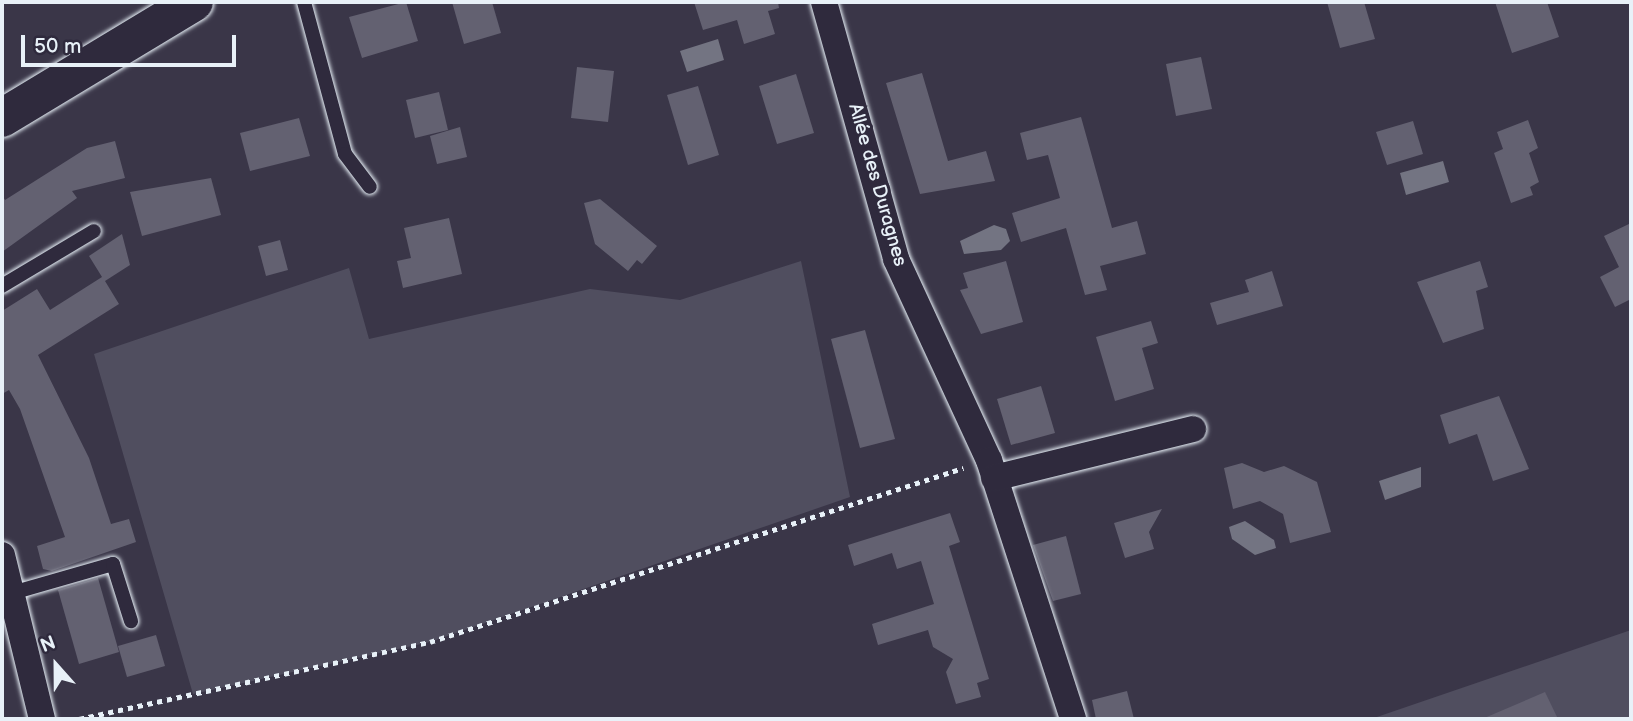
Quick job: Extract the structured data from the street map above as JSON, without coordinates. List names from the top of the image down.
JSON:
{
  "streets": {
    "street": ["Allée des Duragnes"]
  },
  "scale_bar": "50 m",
  "north": "top"
}
